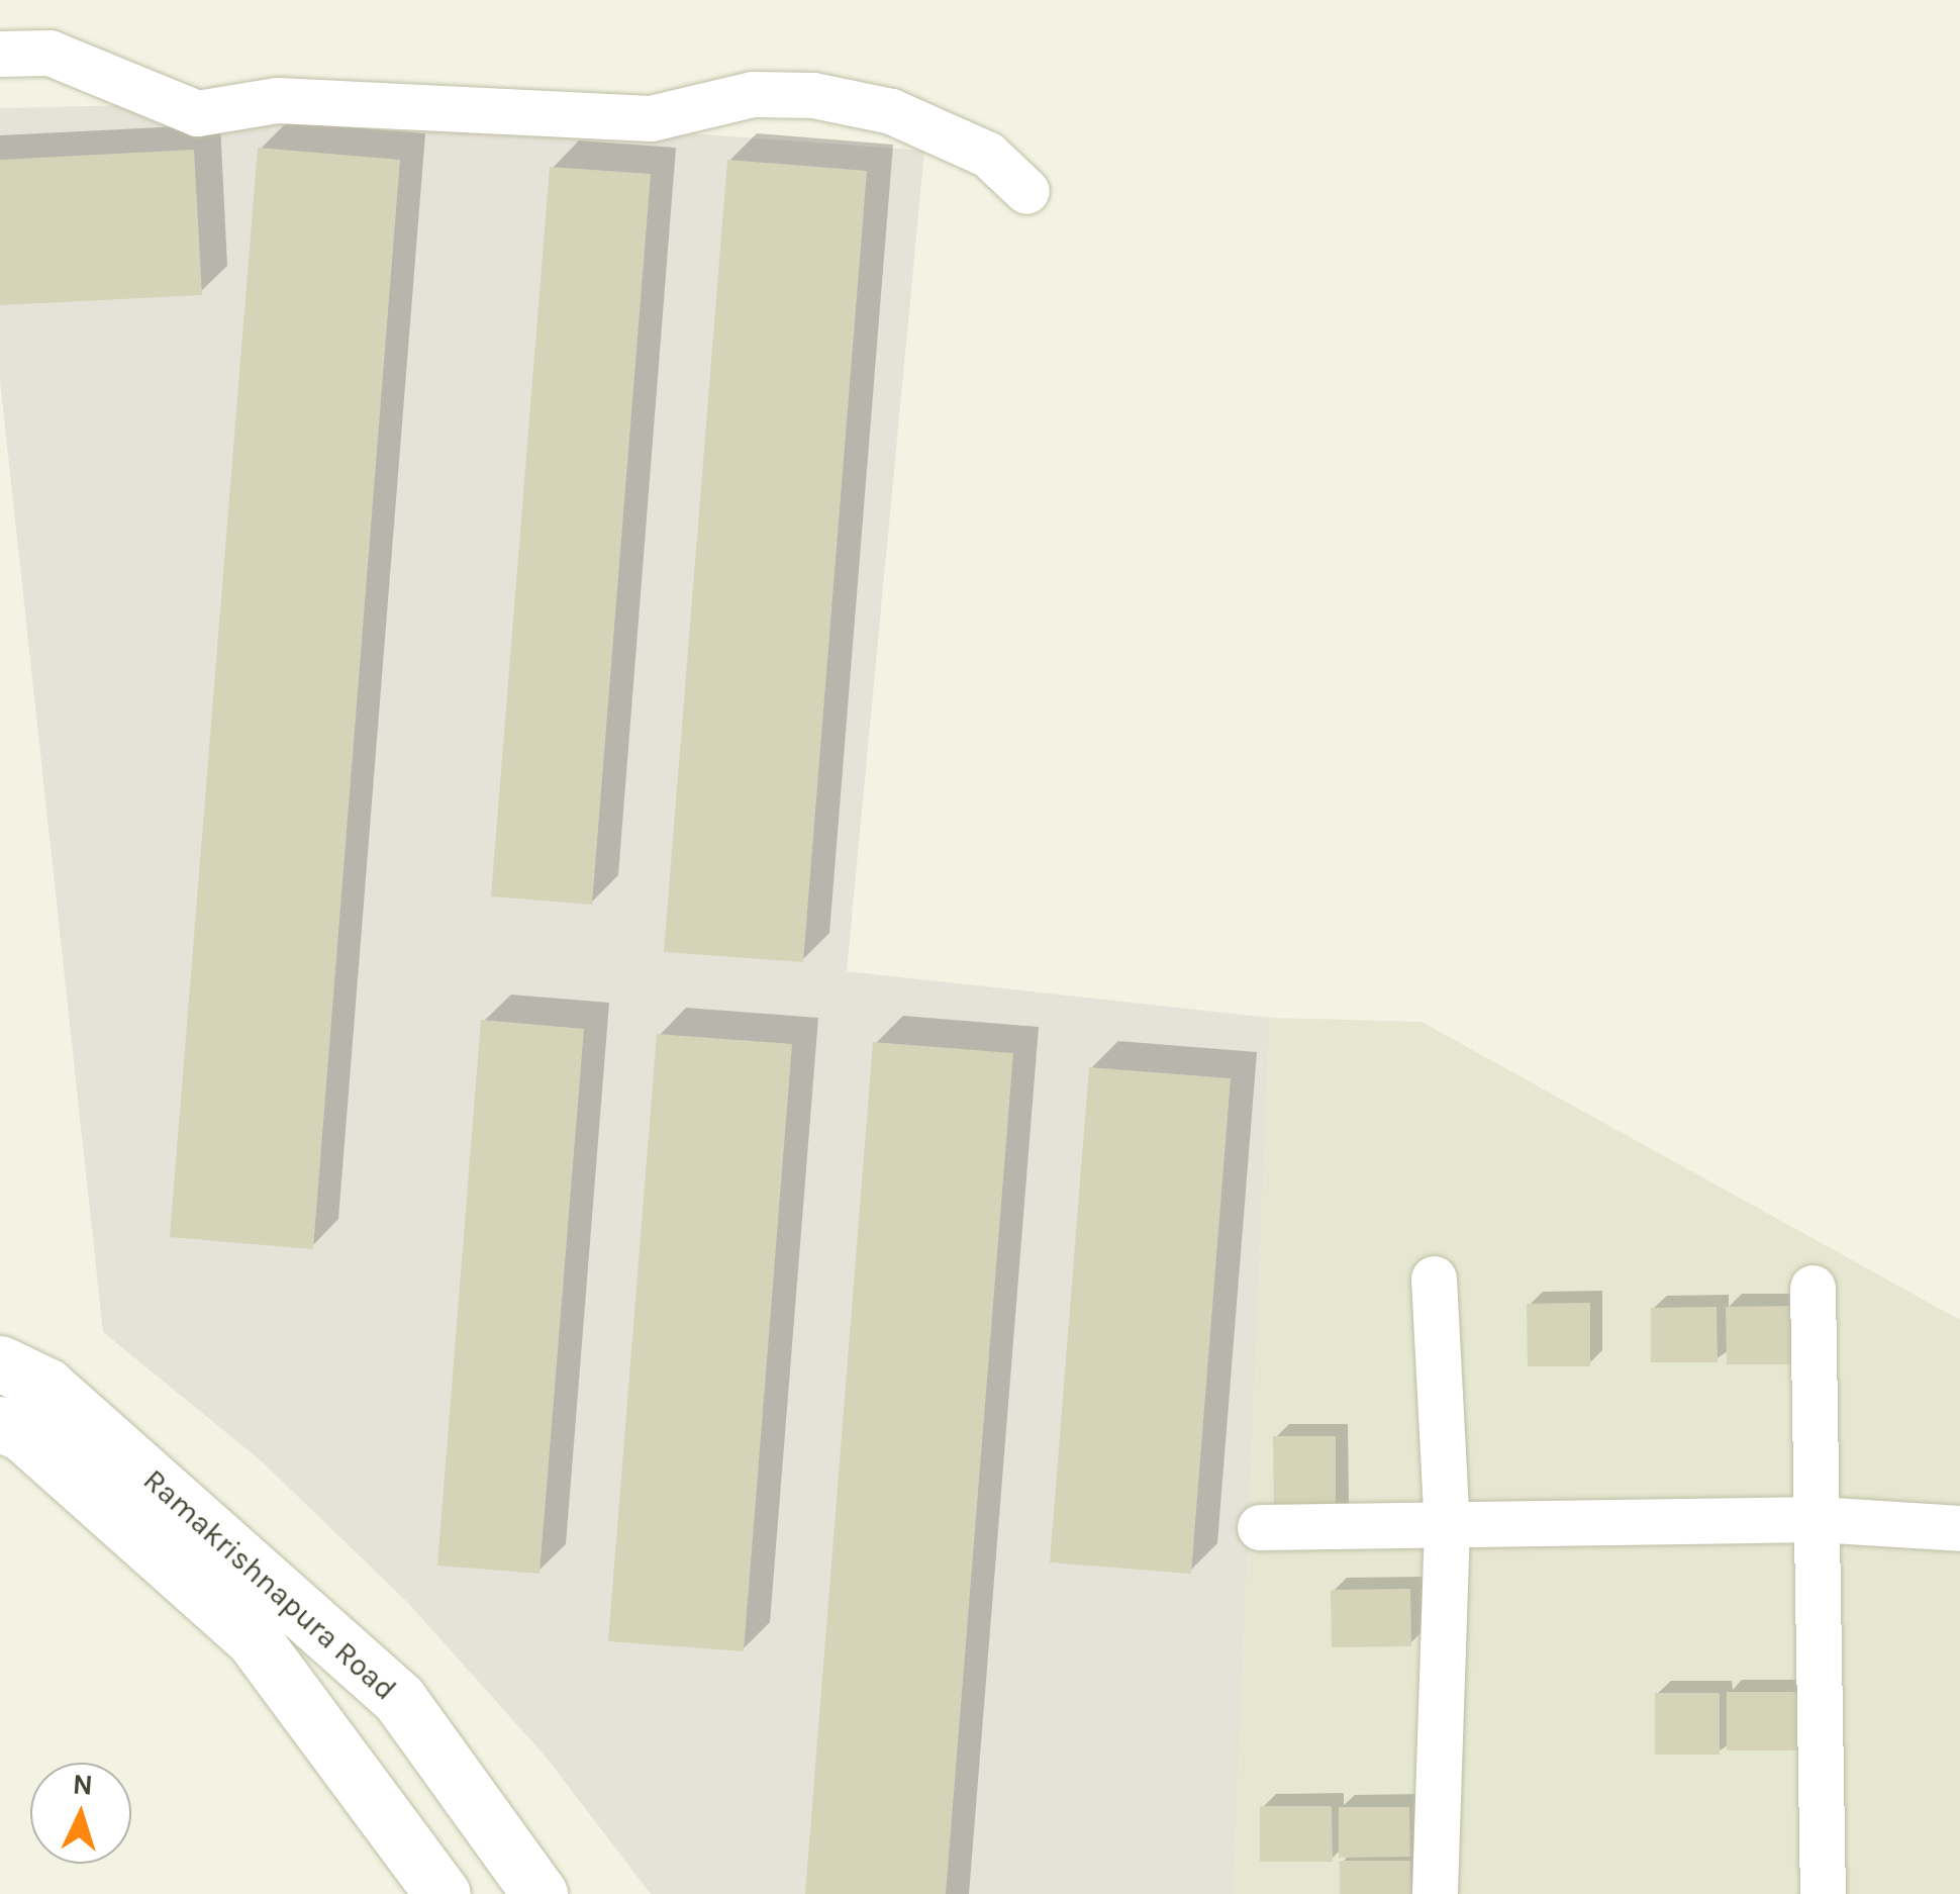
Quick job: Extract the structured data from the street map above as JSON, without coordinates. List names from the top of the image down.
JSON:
{
  "streets": {
    "street": ["Ramakrishnapura Road"]
  },
  "north": "top"
}
